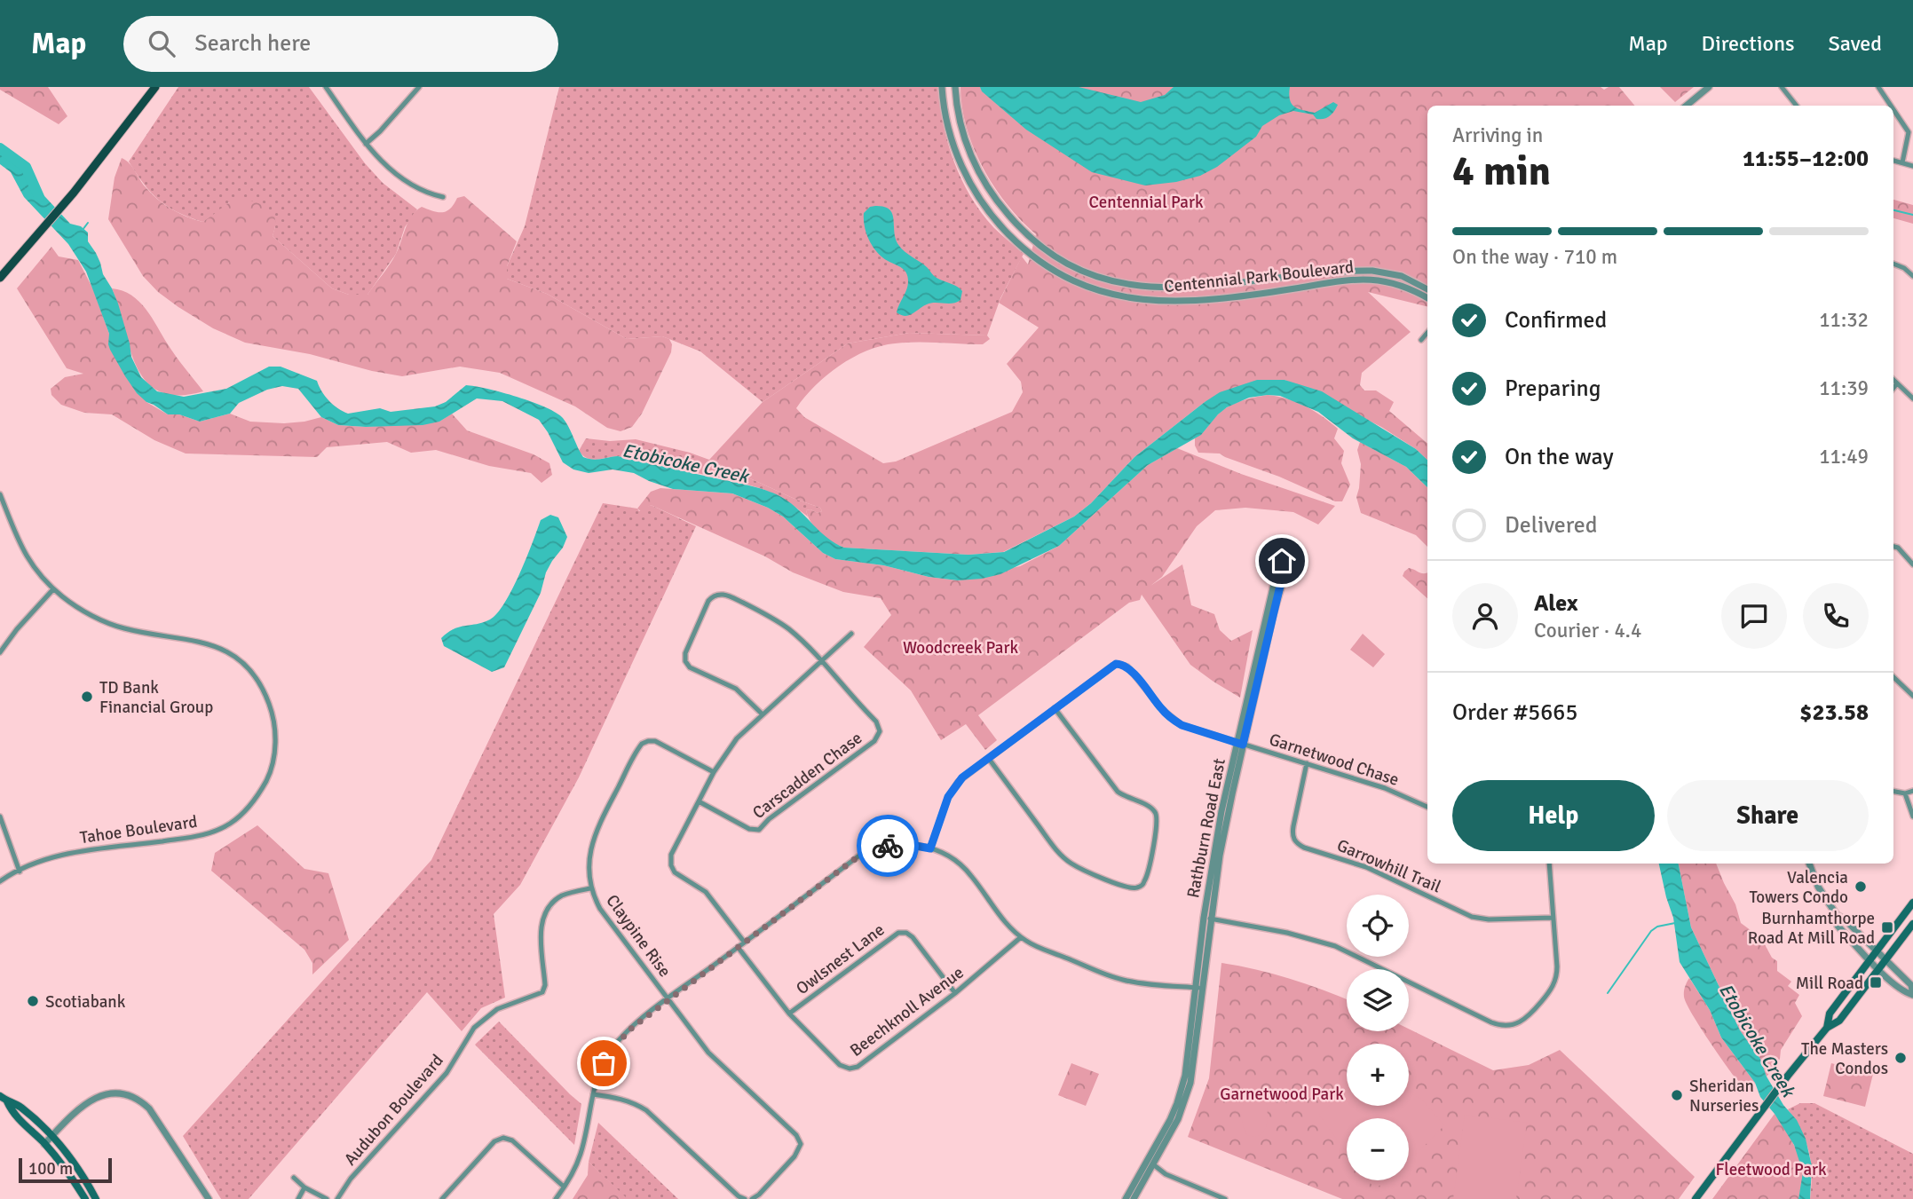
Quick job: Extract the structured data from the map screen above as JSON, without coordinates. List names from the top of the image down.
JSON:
{
  "streets": {
    "street": [
      "Centennial Park Boulevard",
      "Garnetwood Chase",
      "Carscadden Chase",
      "Rathburn Road East",
      "Tahoe Boulevard",
      "Garrowhill Trail",
      "Claypine Rise",
      "Owlsnest Lane",
      "Beechknoll Avenue",
      "Audubon Boulevard"
    ]
  },
  "crossings": [
    ["Garnetwood Chase", "Rathburn Road East"],
    ["Garnetwood Chase", "Garrowhill Trail"],
    ["Claypine Rise", "Audubon Boulevard"],
    ["Owlsnest Lane", "Beechknoll Avenue"]
  ],
  "water": ["Etobicoke Creek"],
  "parks": [
    "Centennial Park",
    "Woodcreek Park",
    "Garnetwood Park",
    "Fleetwood Park"
  ],
  "places": {
    "other": [
      "TD Bank Financial Group",
      "Valencia Towers Condo",
      "Scotiabank",
      "The Masters Condos",
      "Sheridan Nurseries"
    ],
    "transit": ["Burnhamthorpe Road At Mill Road", "Mill Road"]
  },
  "scale_bar": "100 m",
  "page": {
    "header": "Map",
    "search": "Search here",
    "nav": ["Map", "Directions", "Saved"],
    "heading": ["4 min", "Arriving in", "11:55–12:00"],
    "panel": [
      "Alex",
      "Courier · 4.4",
      "Order #5665",
      "$23.58"
    ],
    "bar": "On the way · 710 m",
    "list": [
      ["Confirmed", "11:32"],
      ["Preparing", "11:39"],
      ["On the way", "11:49"],
      "Delivered"
    ],
    "buttons": ["Help", "Share"],
    "map_buttons": ["+", "−"],
    "scale": "100 m"
  }
}
